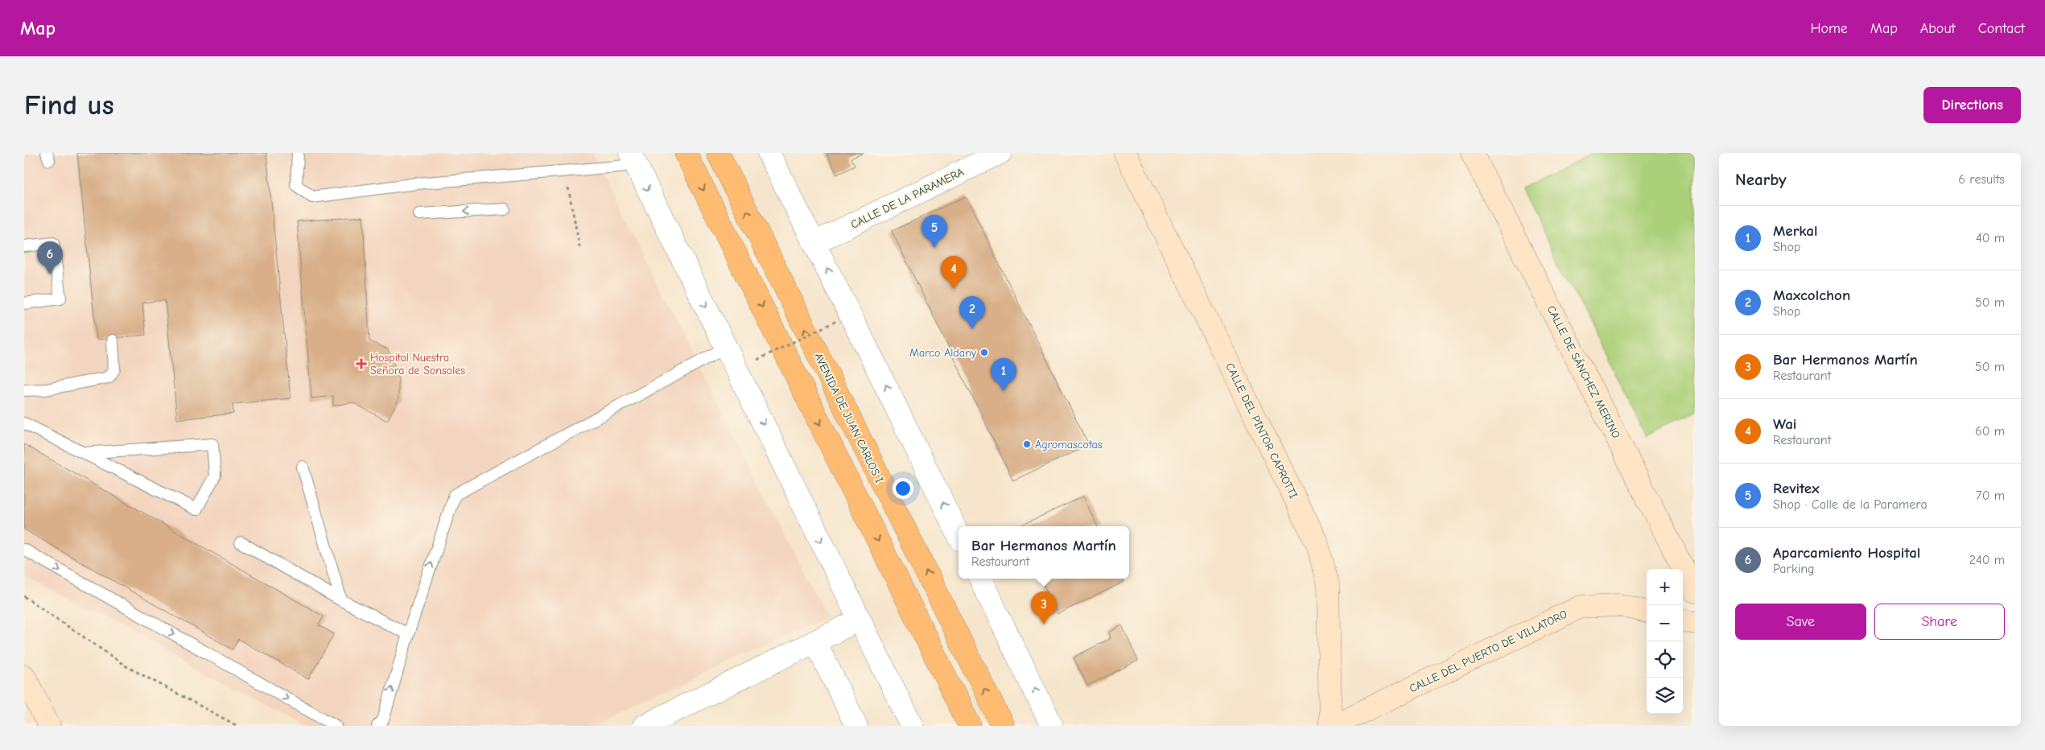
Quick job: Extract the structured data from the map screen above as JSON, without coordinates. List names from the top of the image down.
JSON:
{
  "streets": {
    "highway": ["AVENIDA DE JUAN CARLOS I"],
    "street": [
      "CALLE DE LA PARAMERA",
      "CALLE DE SÁNCHEZ MERINO",
      "CALLE DEL PINTOR CAPROTTI",
      "CALLE DEL PUERTO DE VILLATORO"
    ]
  },
  "crossings": [
    ["CALLE DEL PINTOR CAPROTTI", "CALLE DEL PUERTO DE VILLATORO"]
  ],
  "places": {
    "other": ["Marco Aldany", "Agromascotas"],
    "health": ["Hospital Nuestra Señora de Sonsoles"]
  },
  "page": {
    "header": "Map",
    "nav": [
      "Home",
      "Map",
      "About",
      "Contact"
    ],
    "buttons": [
      "Directions",
      ["Save", "Share"]
    ],
    "title": "Find us",
    "heading": ["Nearby", "6 results"],
    "list": [
      {
        "mark": "1",
        "name": "Merkal",
        "note": "Shop",
        "value": "40 m"
      },
      {
        "mark": "2",
        "name": "Maxcolchon",
        "note": "Shop",
        "value": "50 m"
      },
      {
        "mark": "3",
        "name": "Bar Hermanos Martín",
        "note": "Restaurant",
        "value": "50 m"
      },
      {
        "mark": "4",
        "name": "Wai",
        "note": "Restaurant",
        "value": "60 m"
      },
      {
        "mark": "5",
        "name": "Revitex",
        "note": "Shop · Calle de la Paramera",
        "value": "70 m"
      },
      {
        "mark": "6",
        "name": "Aparcamiento Hospital",
        "note": "Parking",
        "value": "240 m"
      }
    ],
    "pins": [
      "5",
      "6",
      "4",
      "2",
      "1",
      "3"
    ],
    "popup": ["Bar Hermanos Martín", "Restaurant"],
    "map_buttons": ["+", "−"]
  }
}
